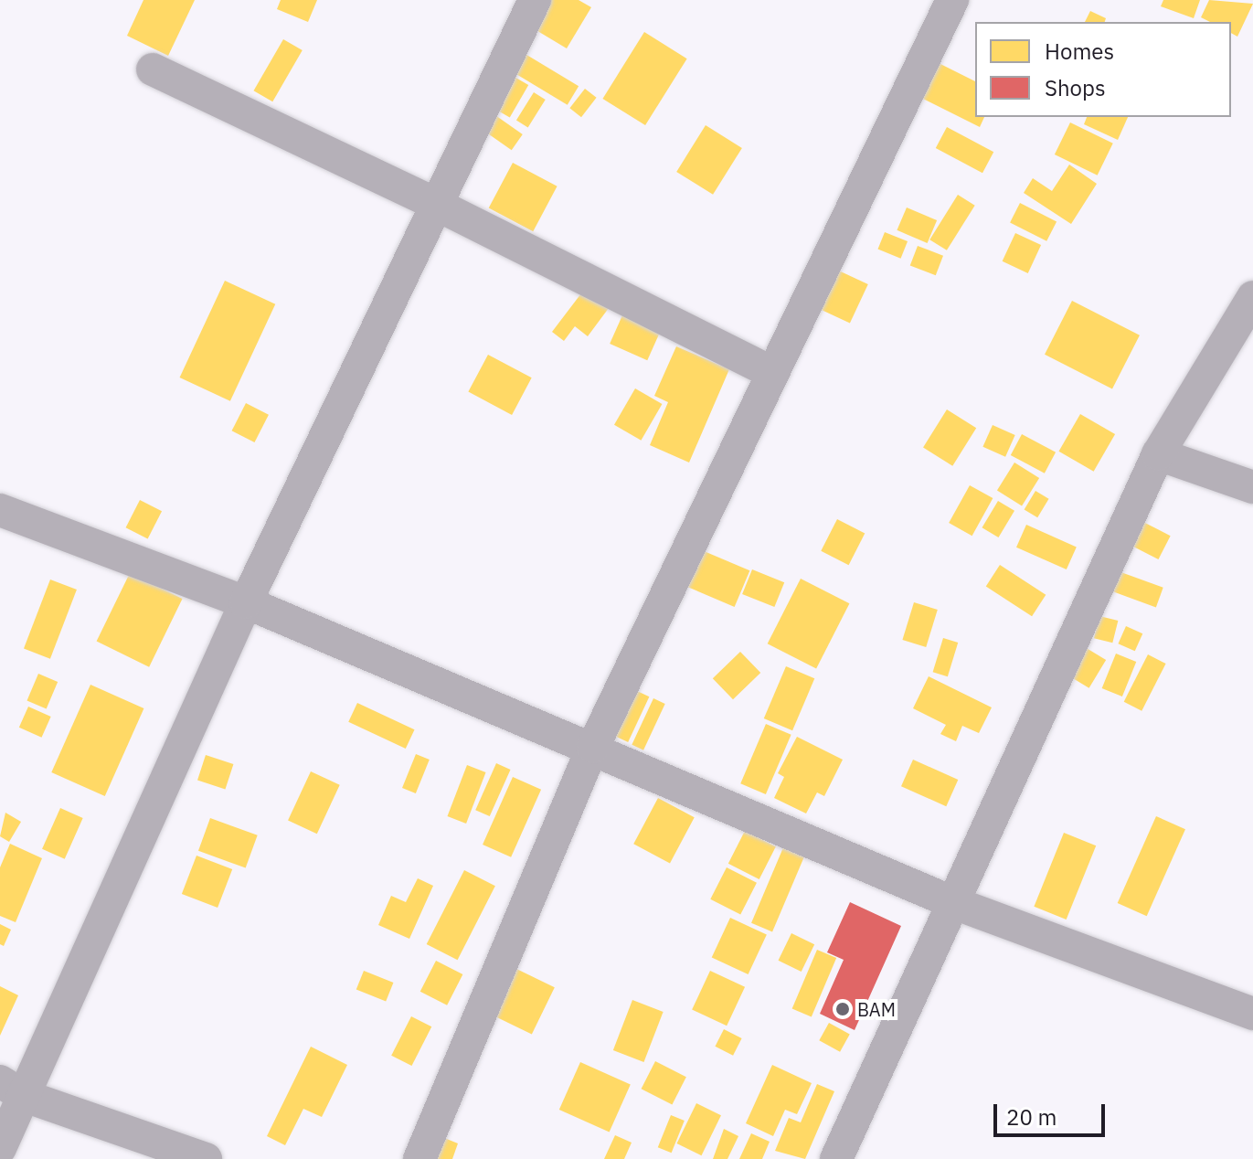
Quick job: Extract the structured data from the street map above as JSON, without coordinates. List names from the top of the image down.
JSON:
{
  "places": ["BAM"],
  "legend": ["Homes", "Shops"],
  "scale_bar": "20 m"
}
